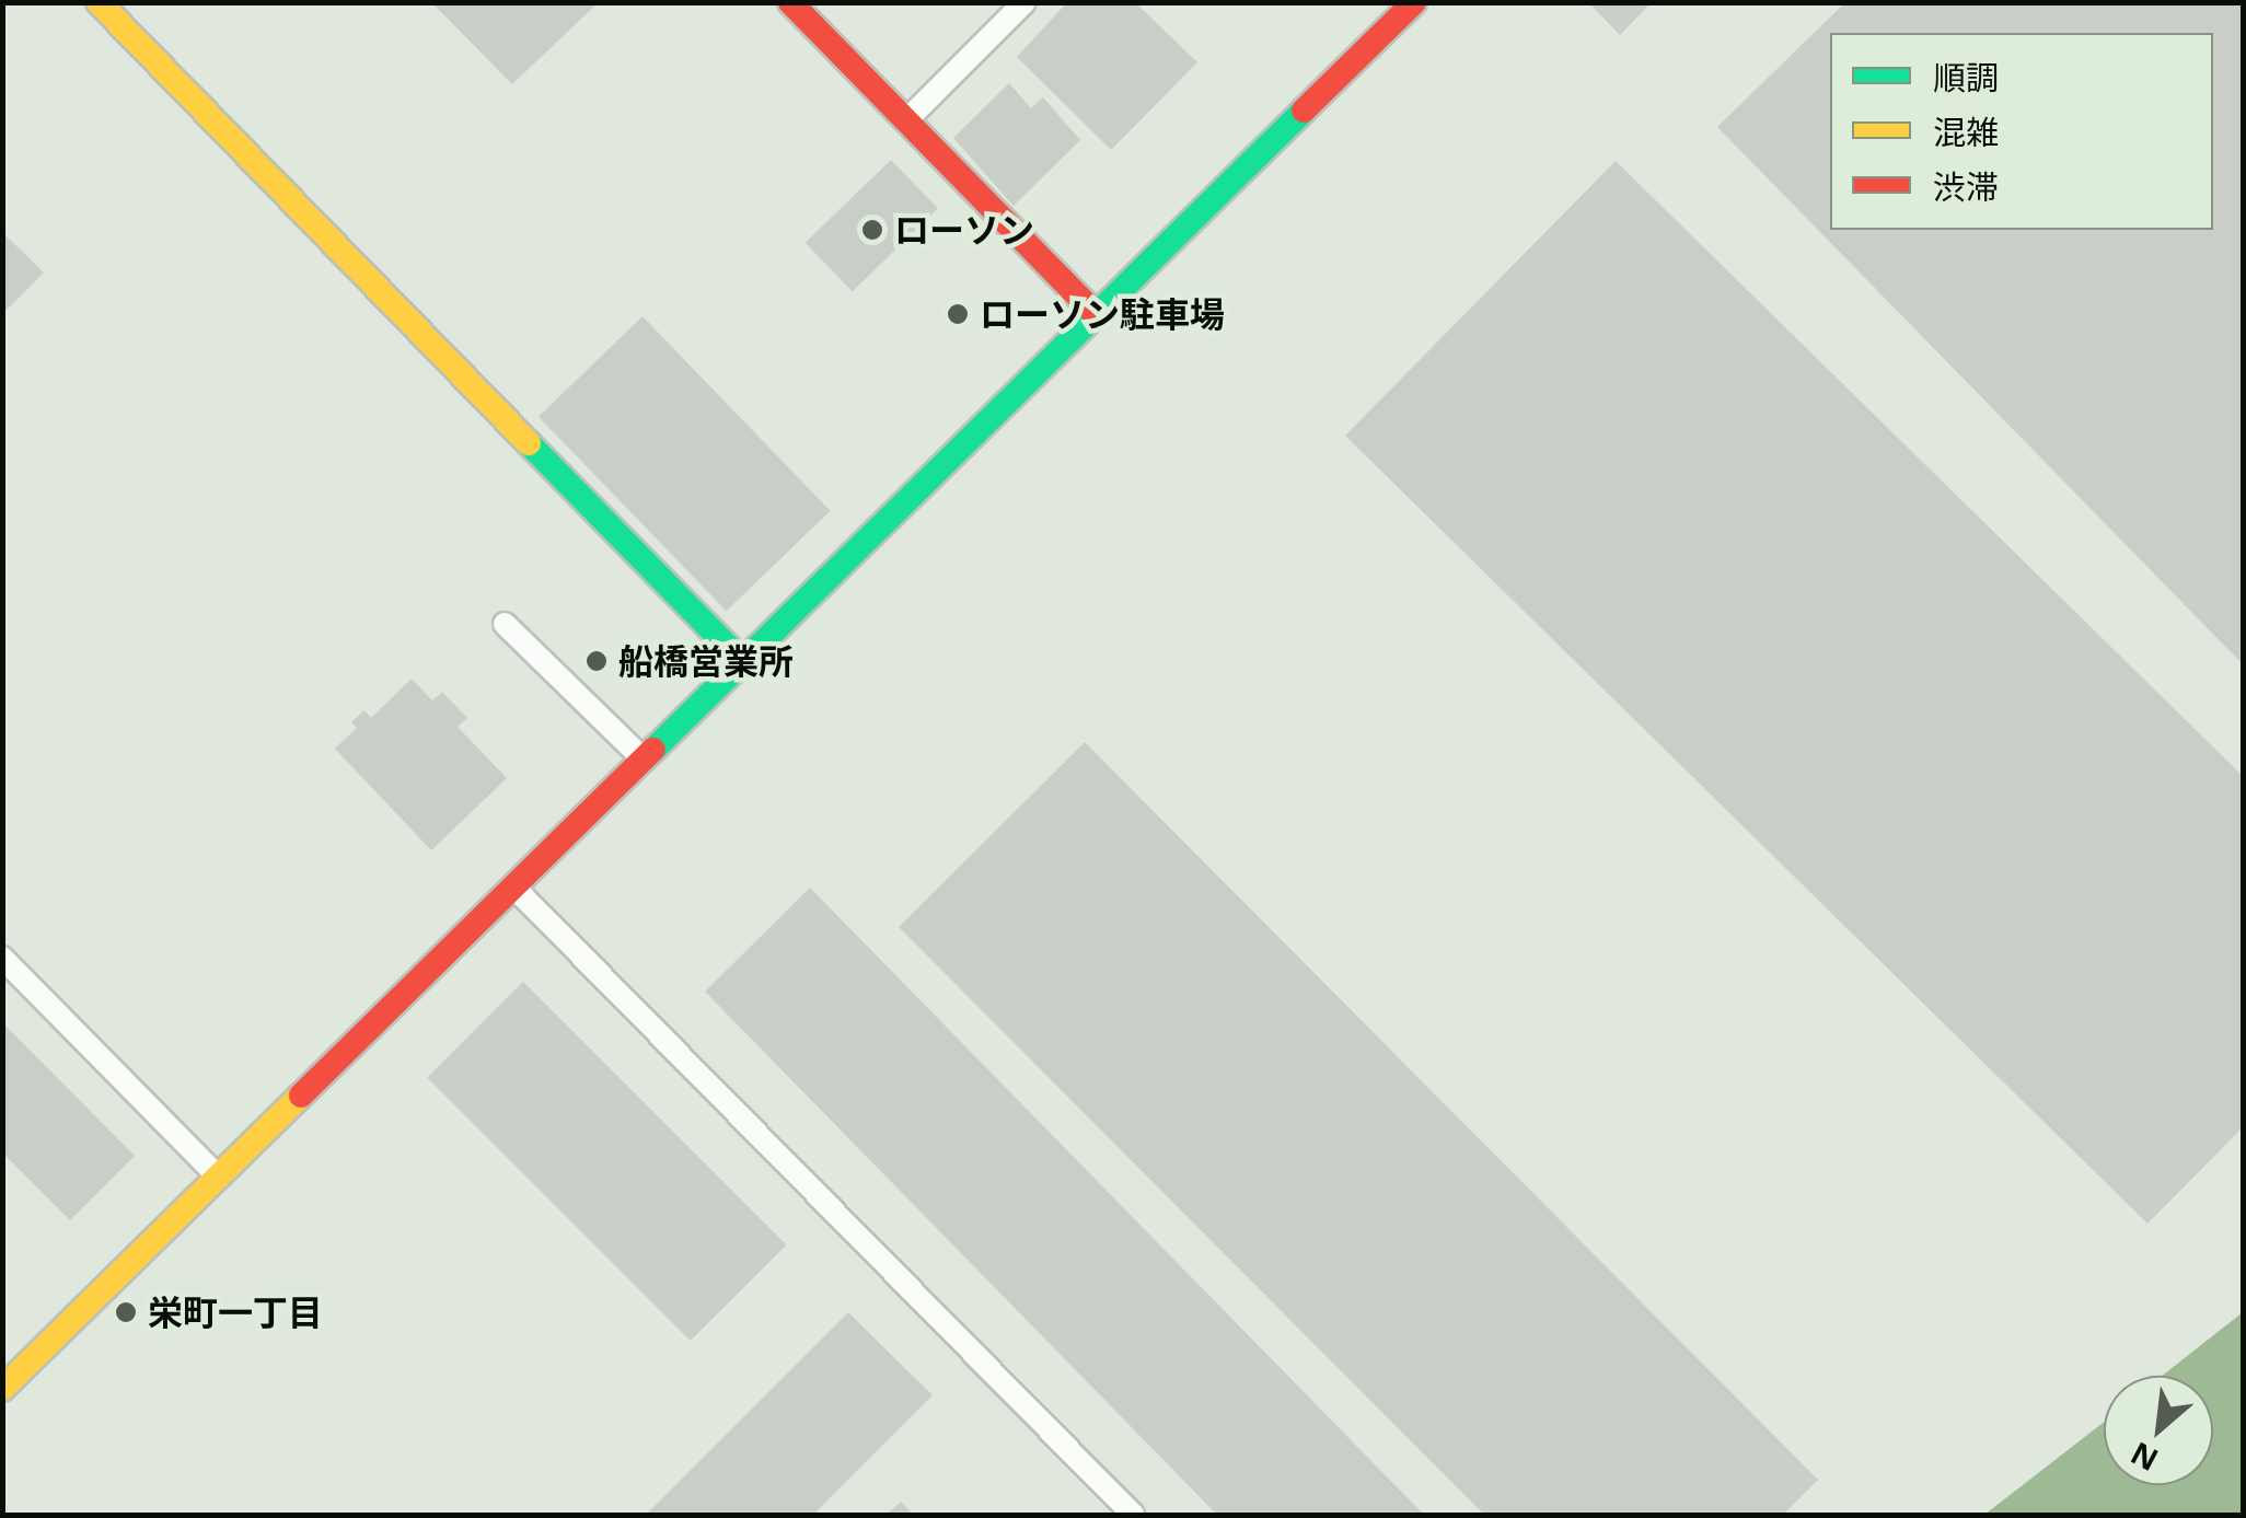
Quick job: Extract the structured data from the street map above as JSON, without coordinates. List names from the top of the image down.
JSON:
{
  "places": [
    "ローソン",
    "ローソン駐車場",
    "船橋営業所",
    "栄町一丁目"
  ],
  "legend": ["順調", "混雑", "渋滞"],
  "north": "bottom left"
}
